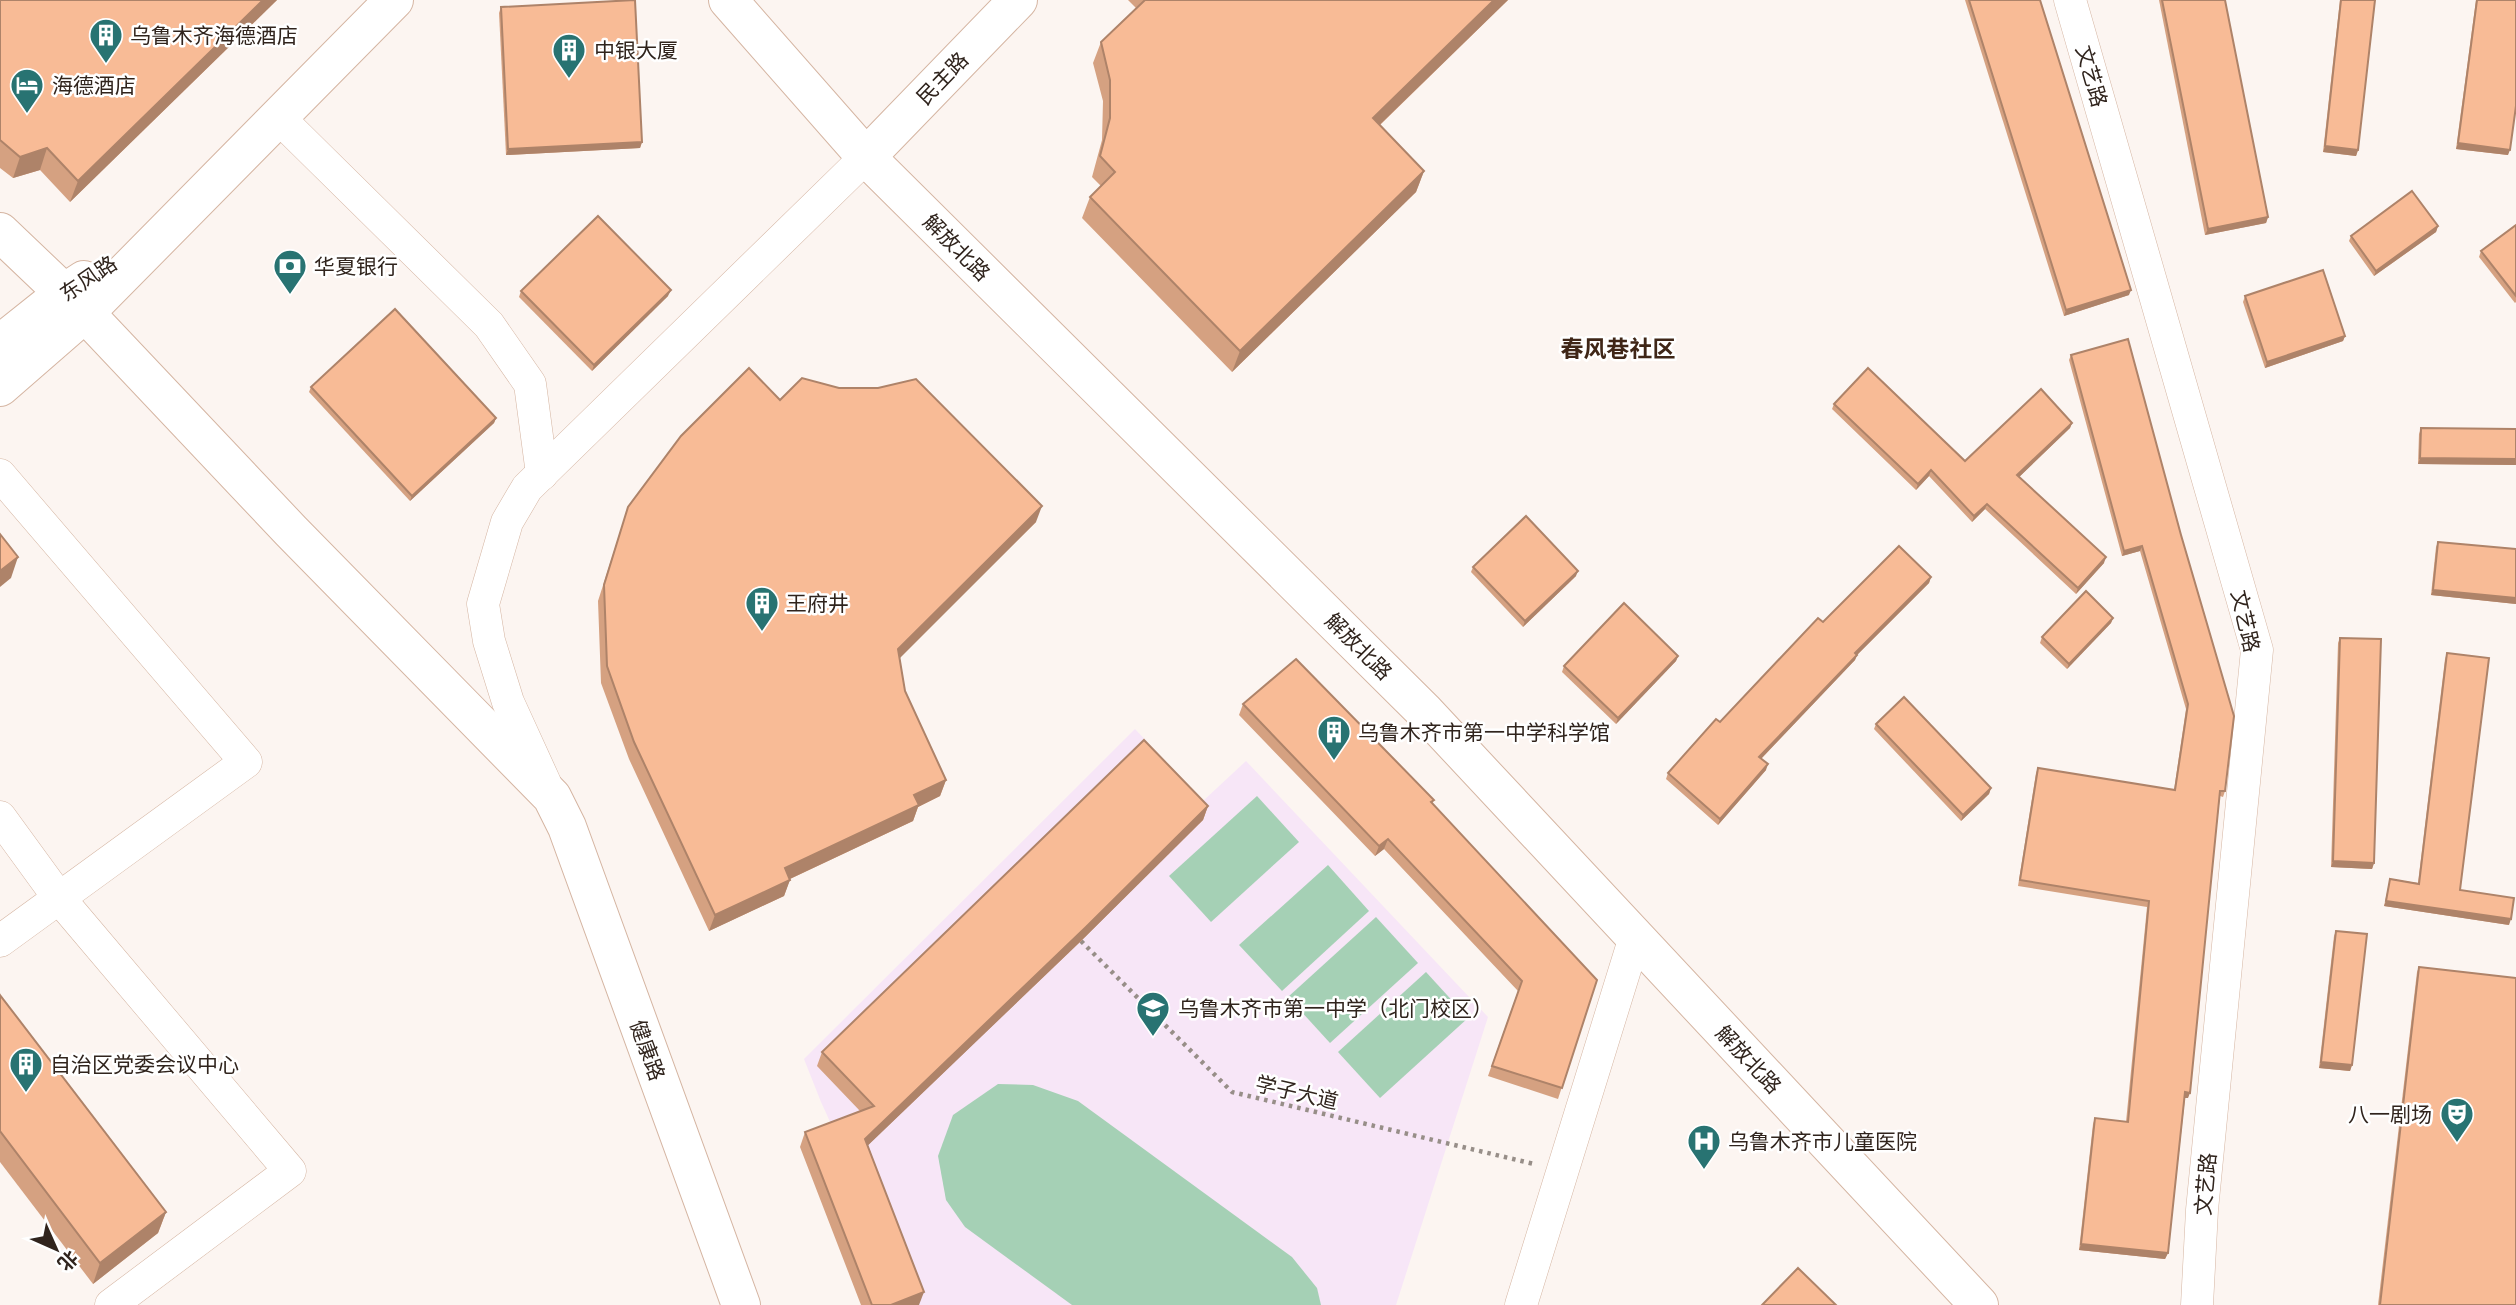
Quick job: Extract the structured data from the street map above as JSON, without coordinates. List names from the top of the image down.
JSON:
{
  "streets": {
    "main road": [
      "民主路",
      "解放北路",
      "东风路",
      "健康路"
    ],
    "street": ["文艺路"],
    "path": ["学子大道"]
  },
  "crossings": [
    ["民主路", "解放北路"],
    ["东风路", "健康路"]
  ],
  "districts": ["春风巷社区"],
  "places": {
    "building": [
      "乌鲁木齐海德酒店",
      "中银大厦",
      "王府井",
      "乌鲁木齐市第一中学科学馆",
      "自治区党委会议中心"
    ],
    "hotel": ["海德酒店"],
    "bank": ["华夏银行"],
    "school or university": ["乌鲁木齐市第一中学（北门校区）"],
    "theatre": ["八一剧场"],
    "hospital": ["乌鲁木齐市儿童医院"]
  },
  "north": "bottom right"
}
